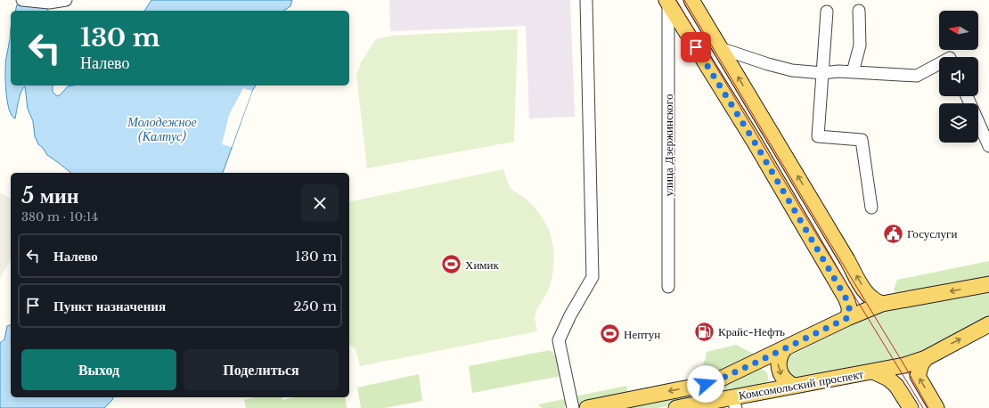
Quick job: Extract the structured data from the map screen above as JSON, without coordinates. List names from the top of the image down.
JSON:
{
  "streets": {
    "main road": ["Комсомольский проспект"],
    "street": ["улица Дзержинского"]
  },
  "water": ["Молодежное (Калтус)"],
  "places": {
    "public building": ["Госуслуги"],
    "sports": ["Химик", "Нептун"],
    "fuel station": ["Крайс-Нефть"]
  },
  "north": "left",
  "page": {
    "turn": ["130 m", "Налево"],
    "heading": ["5 мин", "380 m · 10:14"],
    "list": [
      {
        "name": "Налево",
        "value": "130 m"
      },
      {
        "name": "Пункт назначения",
        "value": "250 m"
      }
    ],
    "buttons": ["Выход", "Поделиться"]
  }
}
